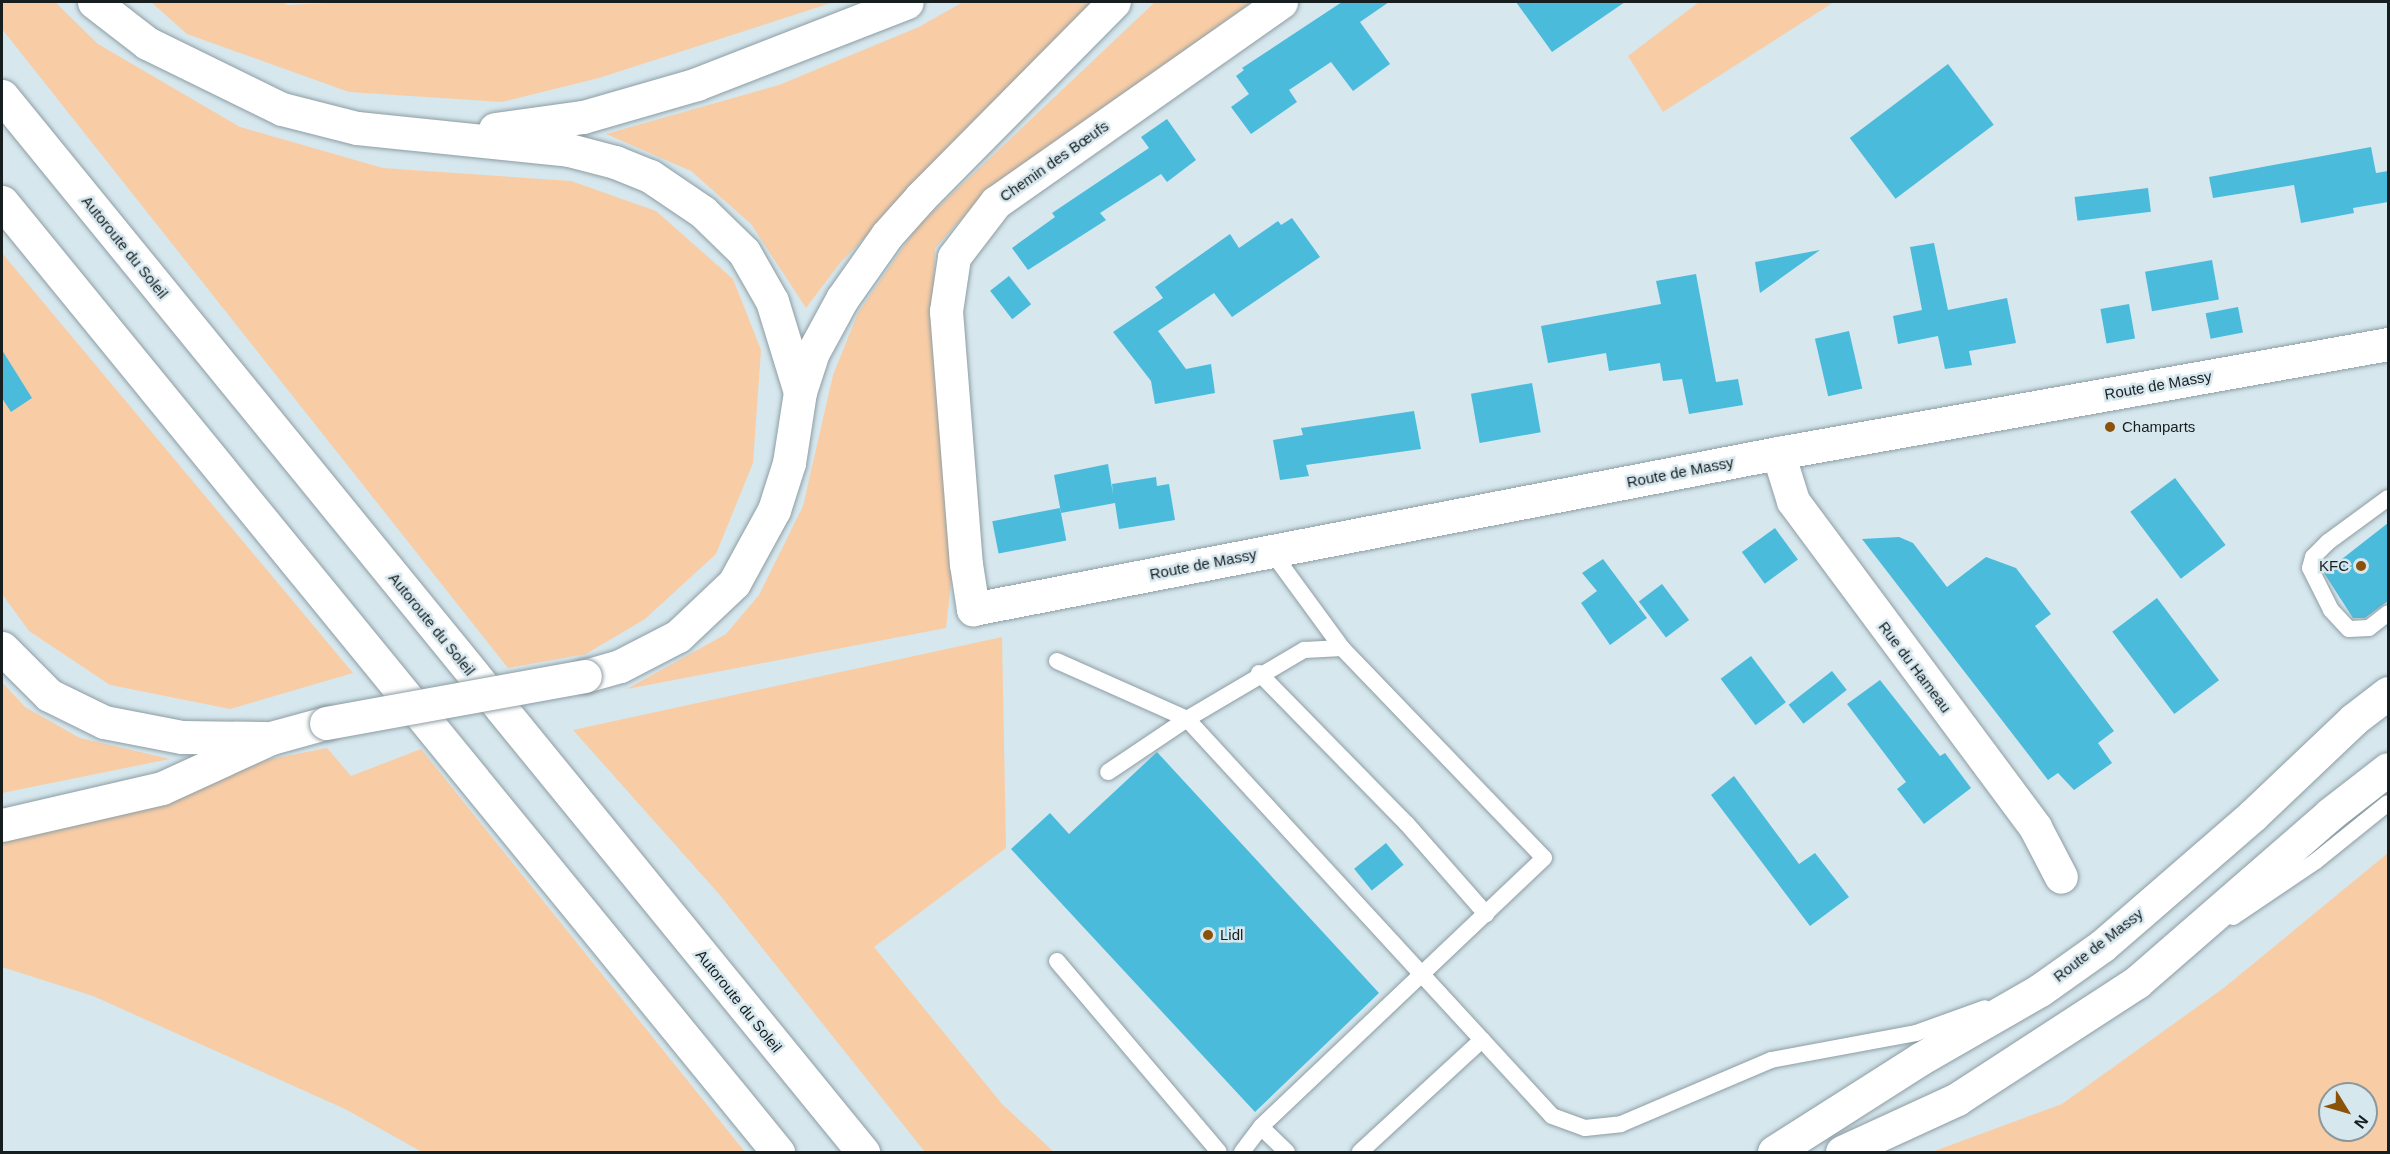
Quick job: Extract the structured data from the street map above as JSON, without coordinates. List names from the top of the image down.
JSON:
{
  "streets": {
    "main road": [
      "Chemin des Bœufs",
      "Autoroute du Soleil",
      "Route de Massy",
      "Rue du Hameau"
    ]
  },
  "crossings": [
    ["Chemin des Bœufs", "Route de Massy"],
    ["Route de Massy", "Rue du Hameau"]
  ],
  "places": ["Champarts", "KFC", "Lidl"],
  "north": "bottom right"
}
